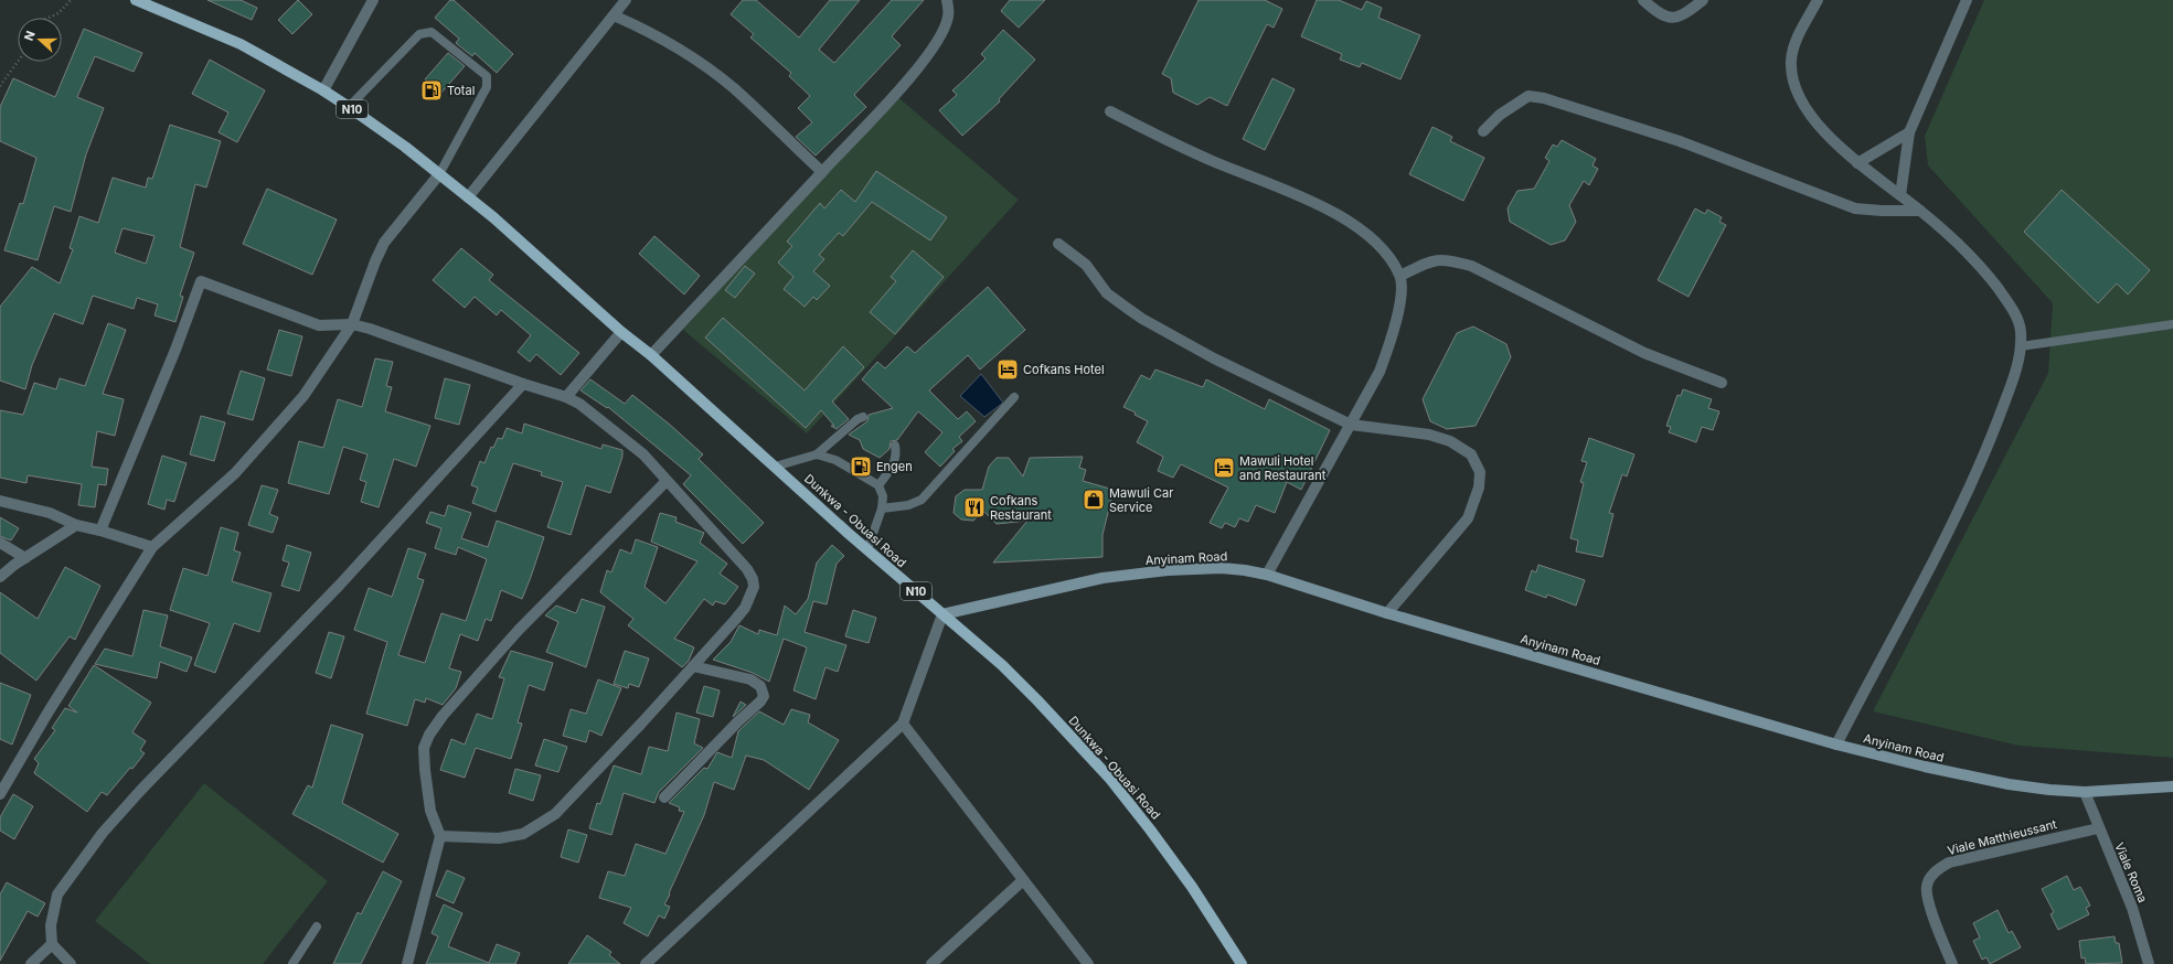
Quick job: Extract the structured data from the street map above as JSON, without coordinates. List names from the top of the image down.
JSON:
{
  "streets": {
    "main road": ["N10", "Dunkwa - Obuasi Road"],
    "street": ["Anyinam Road", "Viale Matthieussant", "Viale Roma"]
  },
  "crossings": [
    ["N10", "Dunkwa - Obuasi Road"],
    ["Dunkwa - Obuasi Road", "Anyinam Road"],
    ["Anyinam Road", "Viale Roma"],
    ["Viale Matthieussant", "Viale Roma"]
  ],
  "places": {
    "fuel station": ["Total", "Engen"],
    "hotel": ["Cofkans Hotel", "Mawuli Hotel and Restaurant"],
    "shop": ["Mawuli Car Service"],
    "restaurant": ["Cofkans Restaurant"]
  },
  "north": "left"
}
